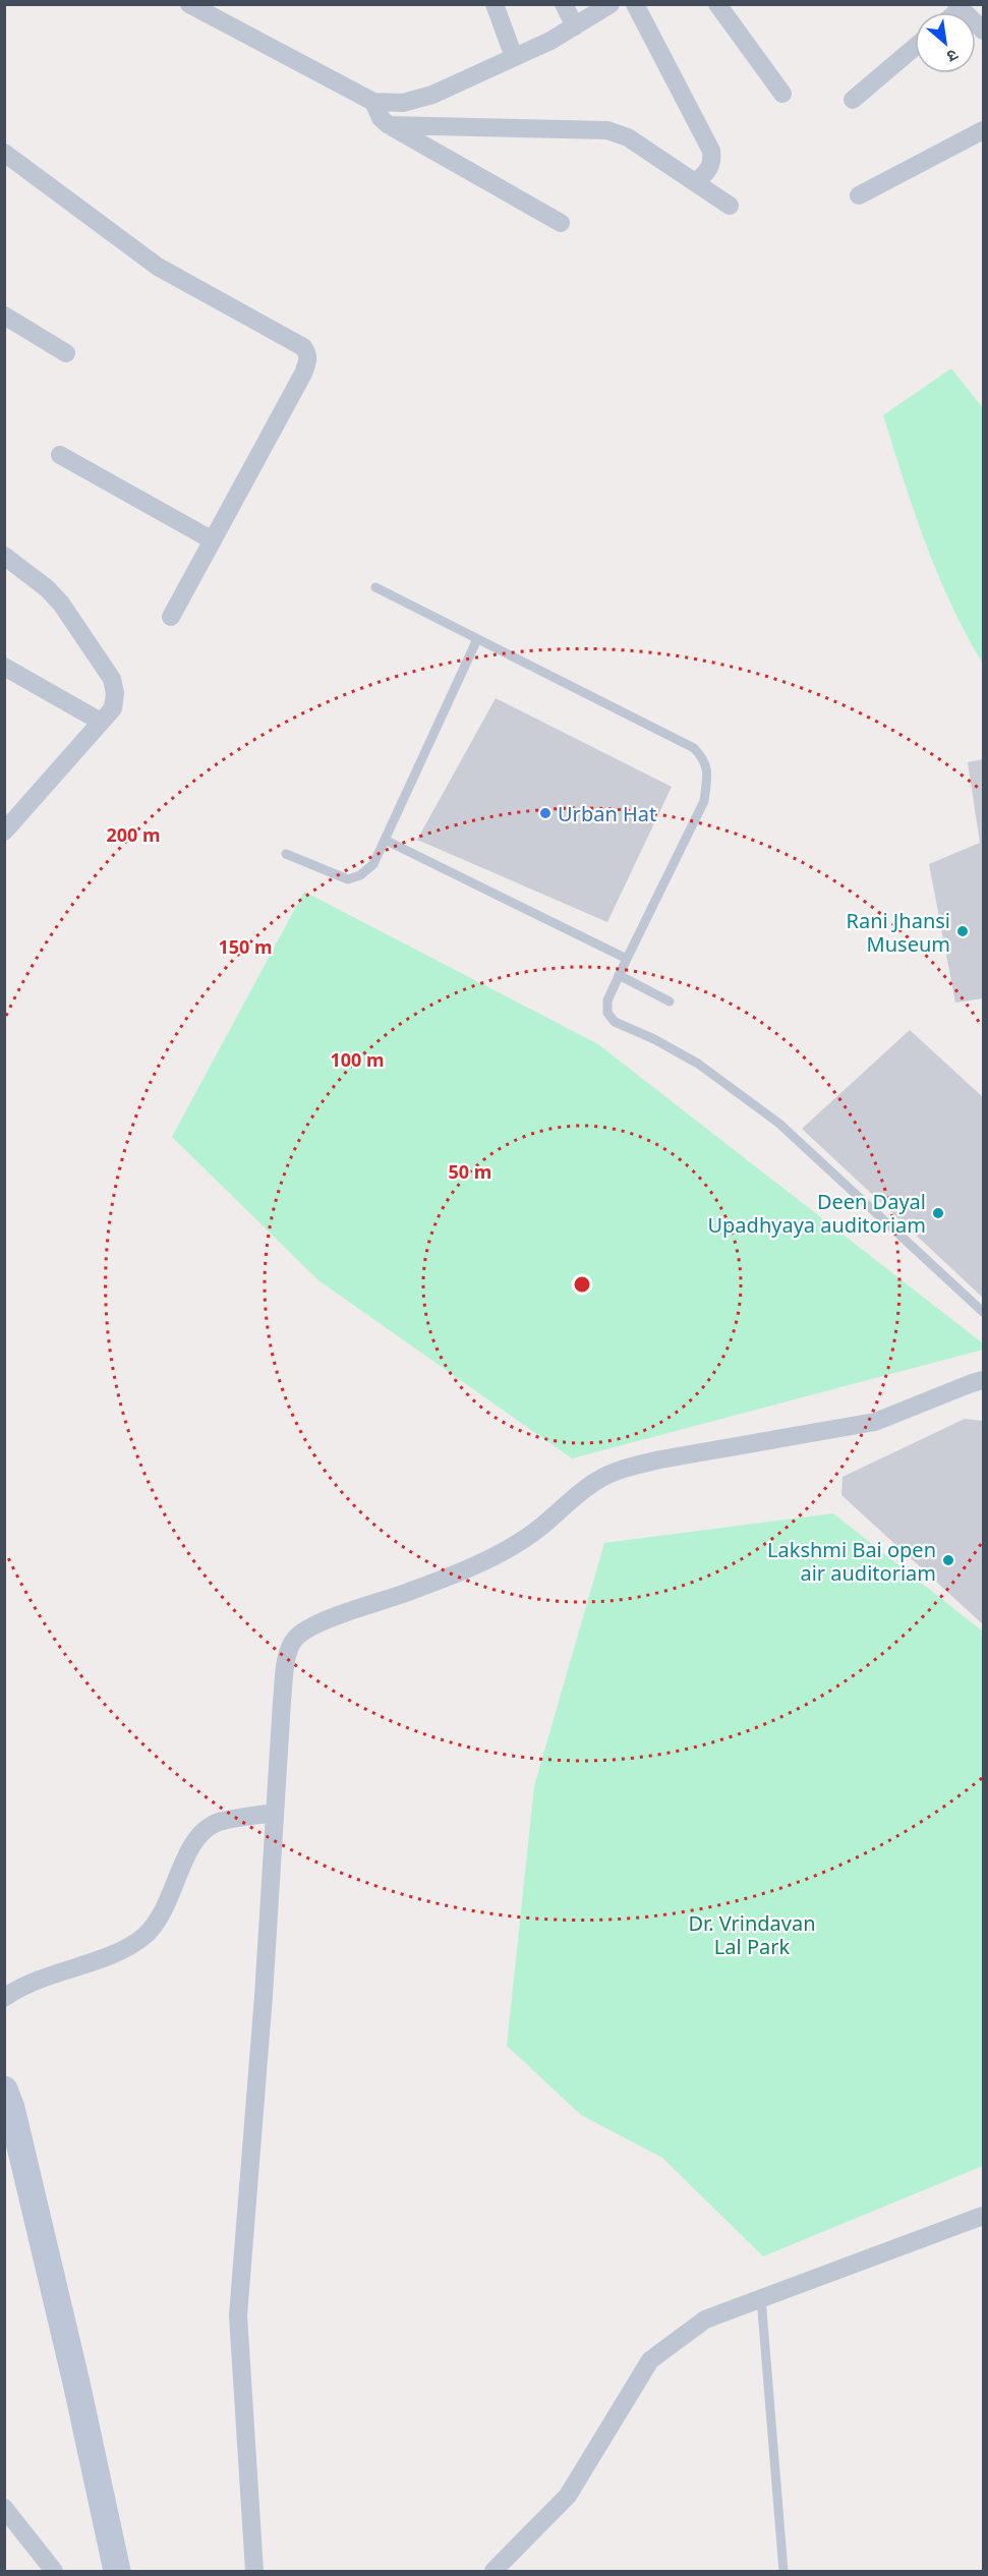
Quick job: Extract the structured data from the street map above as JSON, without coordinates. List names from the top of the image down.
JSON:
{
  "parks": ["Dr. Vrindavan Lal Park"],
  "places": [
    "Urban Hat",
    "Rani Jhansi Museum",
    "Deen Dayal Upadhyaya auditoriam",
    "Lakshmi Bai open air auditoriam"
  ],
  "north": "bottom right",
  "rings": [
    "200 m",
    "150 m",
    "100 m",
    "50 m"
  ]
}
